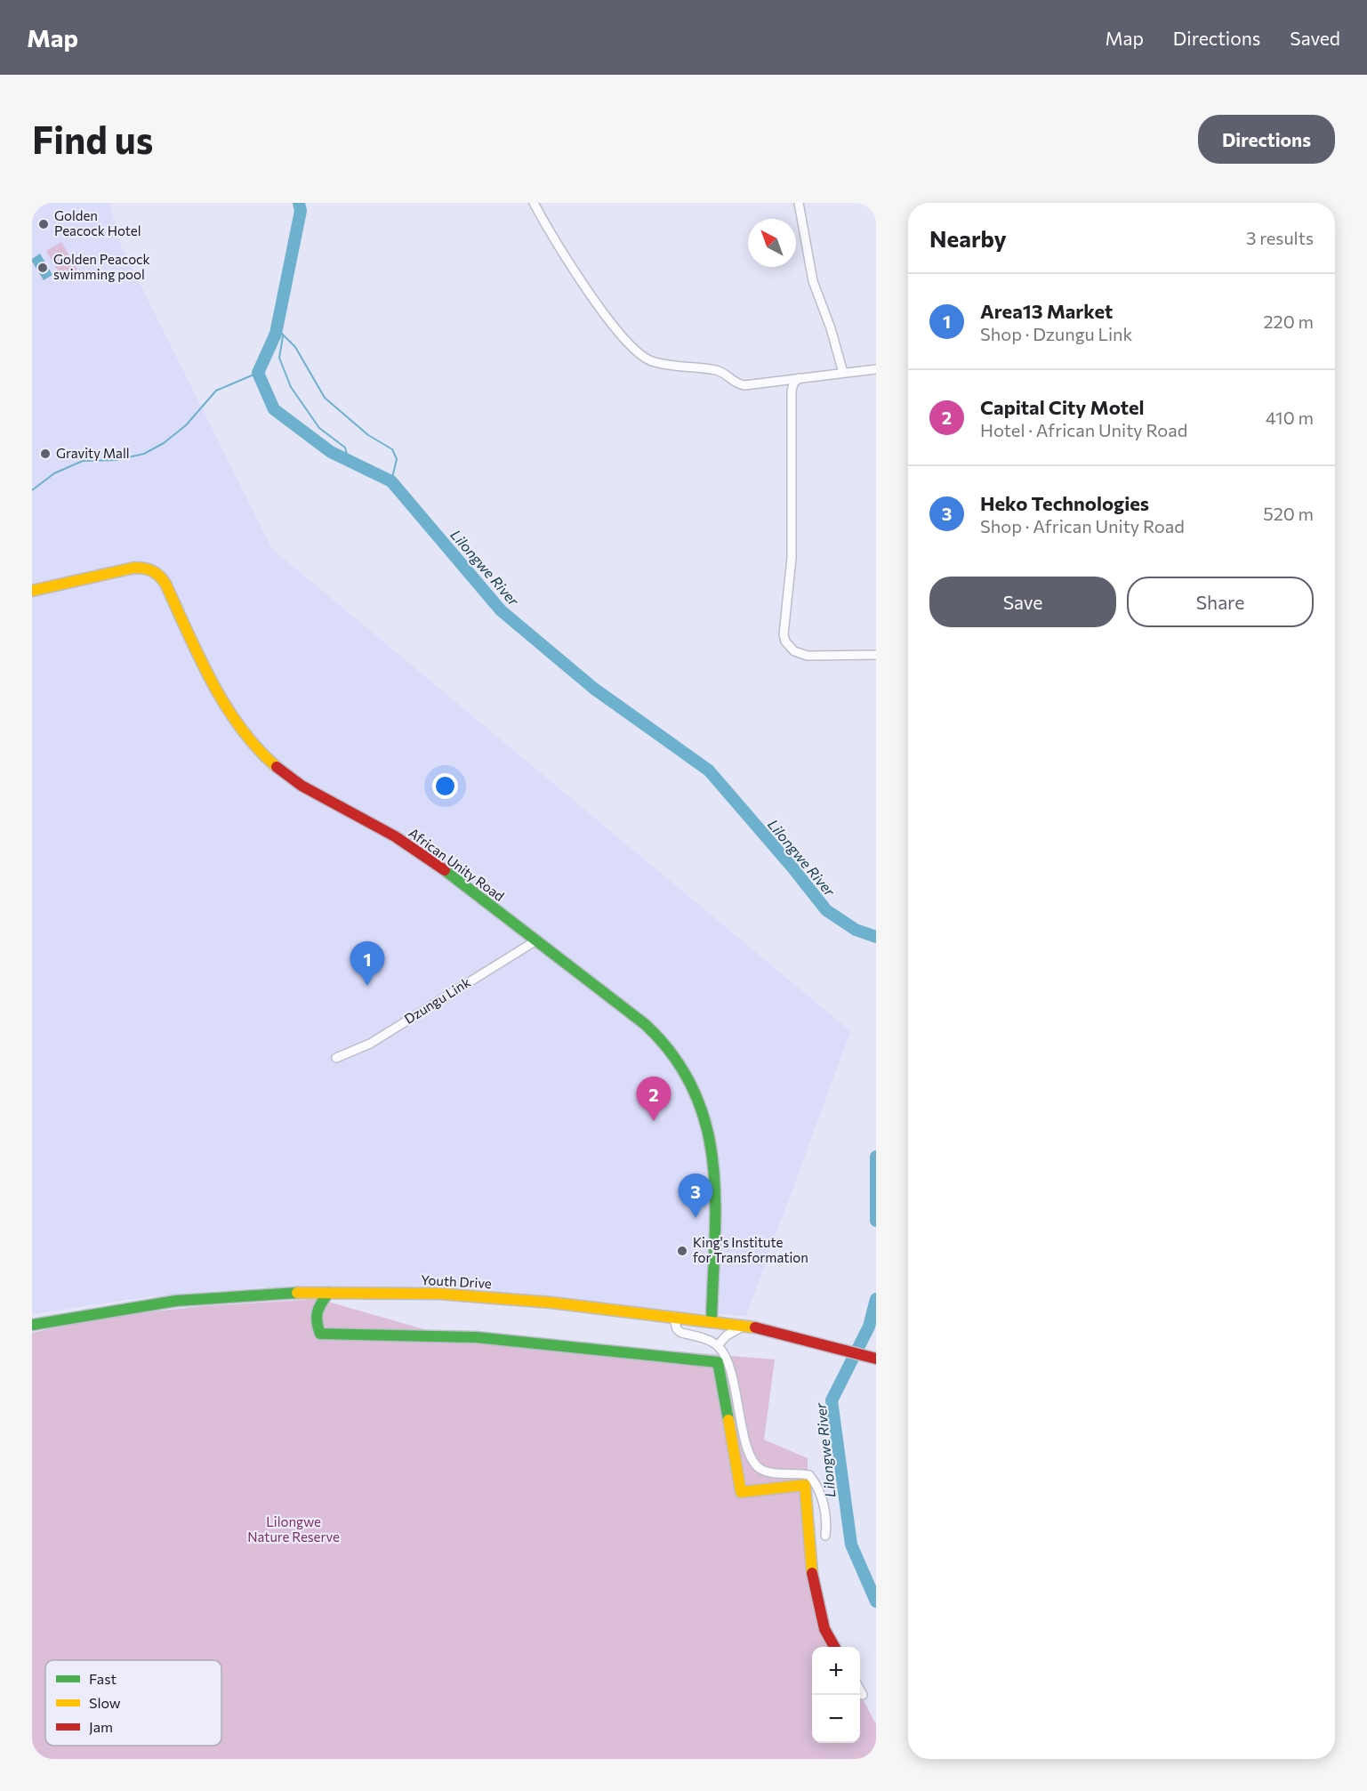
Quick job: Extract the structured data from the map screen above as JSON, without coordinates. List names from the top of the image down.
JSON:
{
  "streets": {
    "street": ["African Unity Road", "Dzungu Link", "Youth Drive"]
  },
  "crossings": [
    ["African Unity Road", "Dzungu Link"],
    ["African Unity Road", "Youth Drive"]
  ],
  "water": ["Lilongwe River"],
  "parks": ["Lilongwe Nature Reserve"],
  "places": [
    "Golden Peacock Hotel",
    "Golden Peacock swimming pool",
    "Gravity Mall",
    "King's Institute for Transformation"
  ],
  "legend": ["Fast", "Slow", "Jam"],
  "north": "top left",
  "page": {
    "header": "Map",
    "nav": ["Map", "Directions", "Saved"],
    "buttons": [
      "Directions",
      ["Save", "Share"]
    ],
    "title": "Find us",
    "heading": ["Nearby", "3 results"],
    "list": [
      {
        "mark": "1",
        "name": "Area13 Market",
        "note": "Shop · Dzungu Link",
        "value": "220 m"
      },
      {
        "mark": "2",
        "name": "Capital City Motel",
        "note": "Hotel · African Unity Road",
        "value": "410 m"
      },
      {
        "mark": "3",
        "name": "Heko Technologies",
        "note": "Shop · African Unity Road",
        "value": "520 m"
      }
    ],
    "pins": ["1", "2", "3"],
    "map_buttons": ["+", "−"]
  }
}
